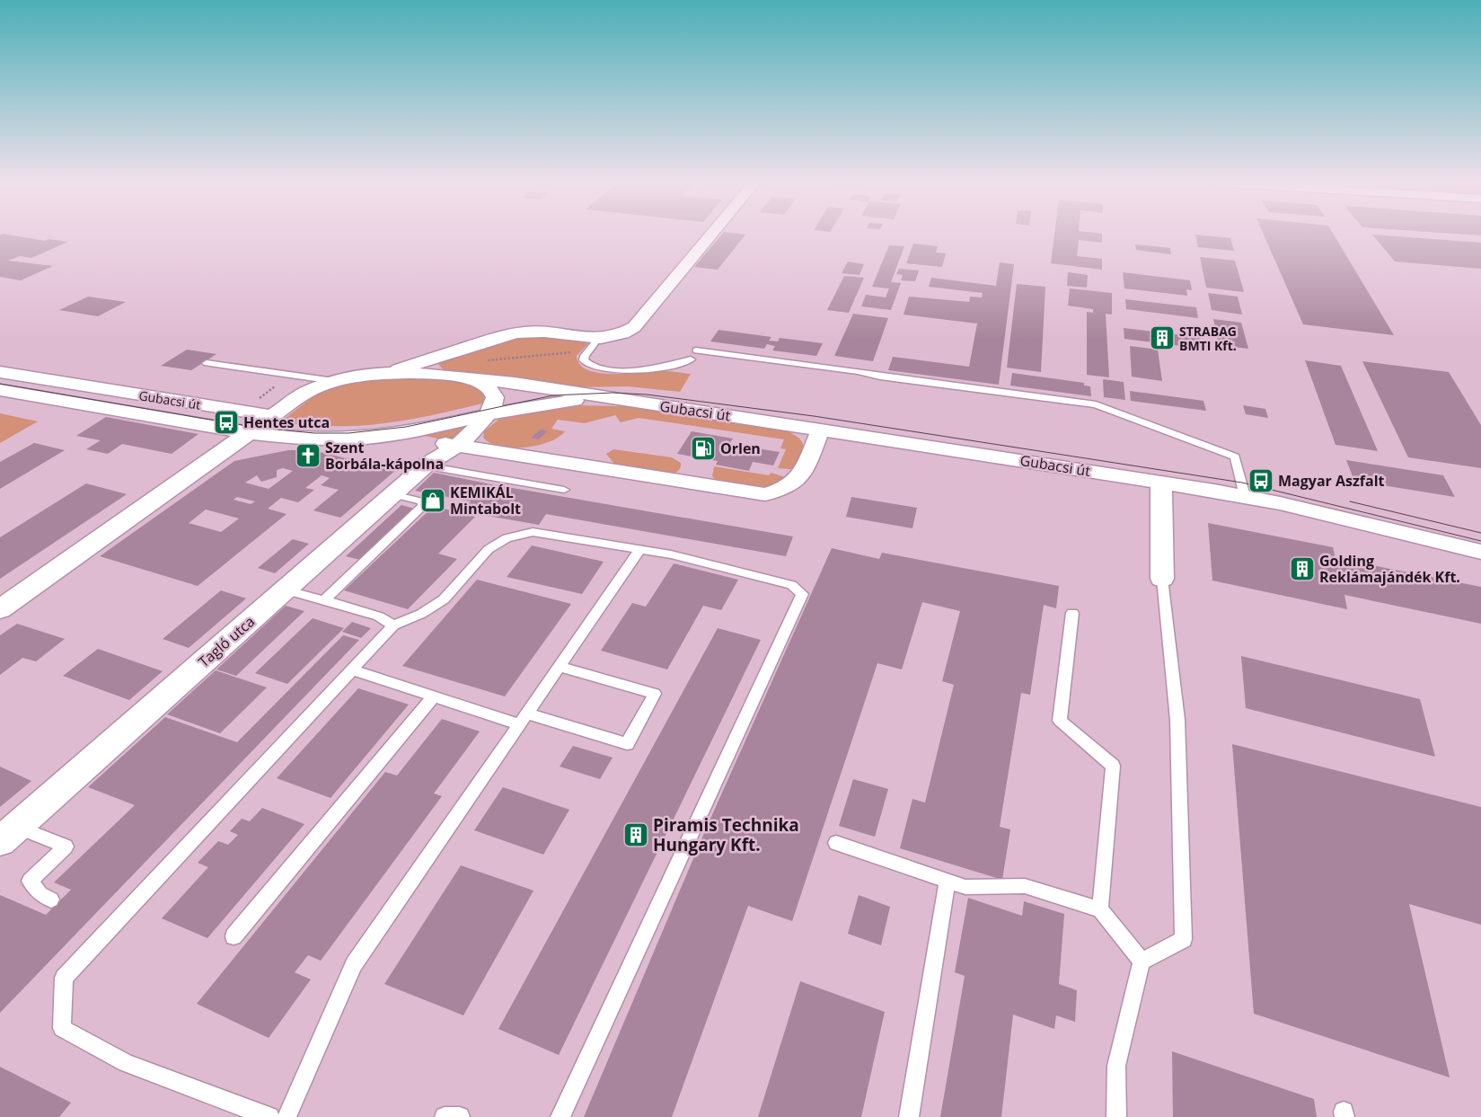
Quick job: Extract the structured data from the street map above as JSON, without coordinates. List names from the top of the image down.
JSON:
{
  "streets": {
    "street": ["Gubacsi út", "Tagló utca"]
  },
  "crossings": [
    ["Gubacsi út", "Tagló utca"]
  ],
  "places": {
    "building": ["STRABAG BMTI Kft.", "Golding Reklámajándék Kft.", "Piramis Technika Hungary Kft."],
    "bus stop": ["Hentes utca", "Magyar Aszfalt"],
    "fuel station": ["Orlen"],
    "church": ["Szent Borbála-kápolna"],
    "shop": ["KEMIKÁL Mintabolt"]
  }
}
